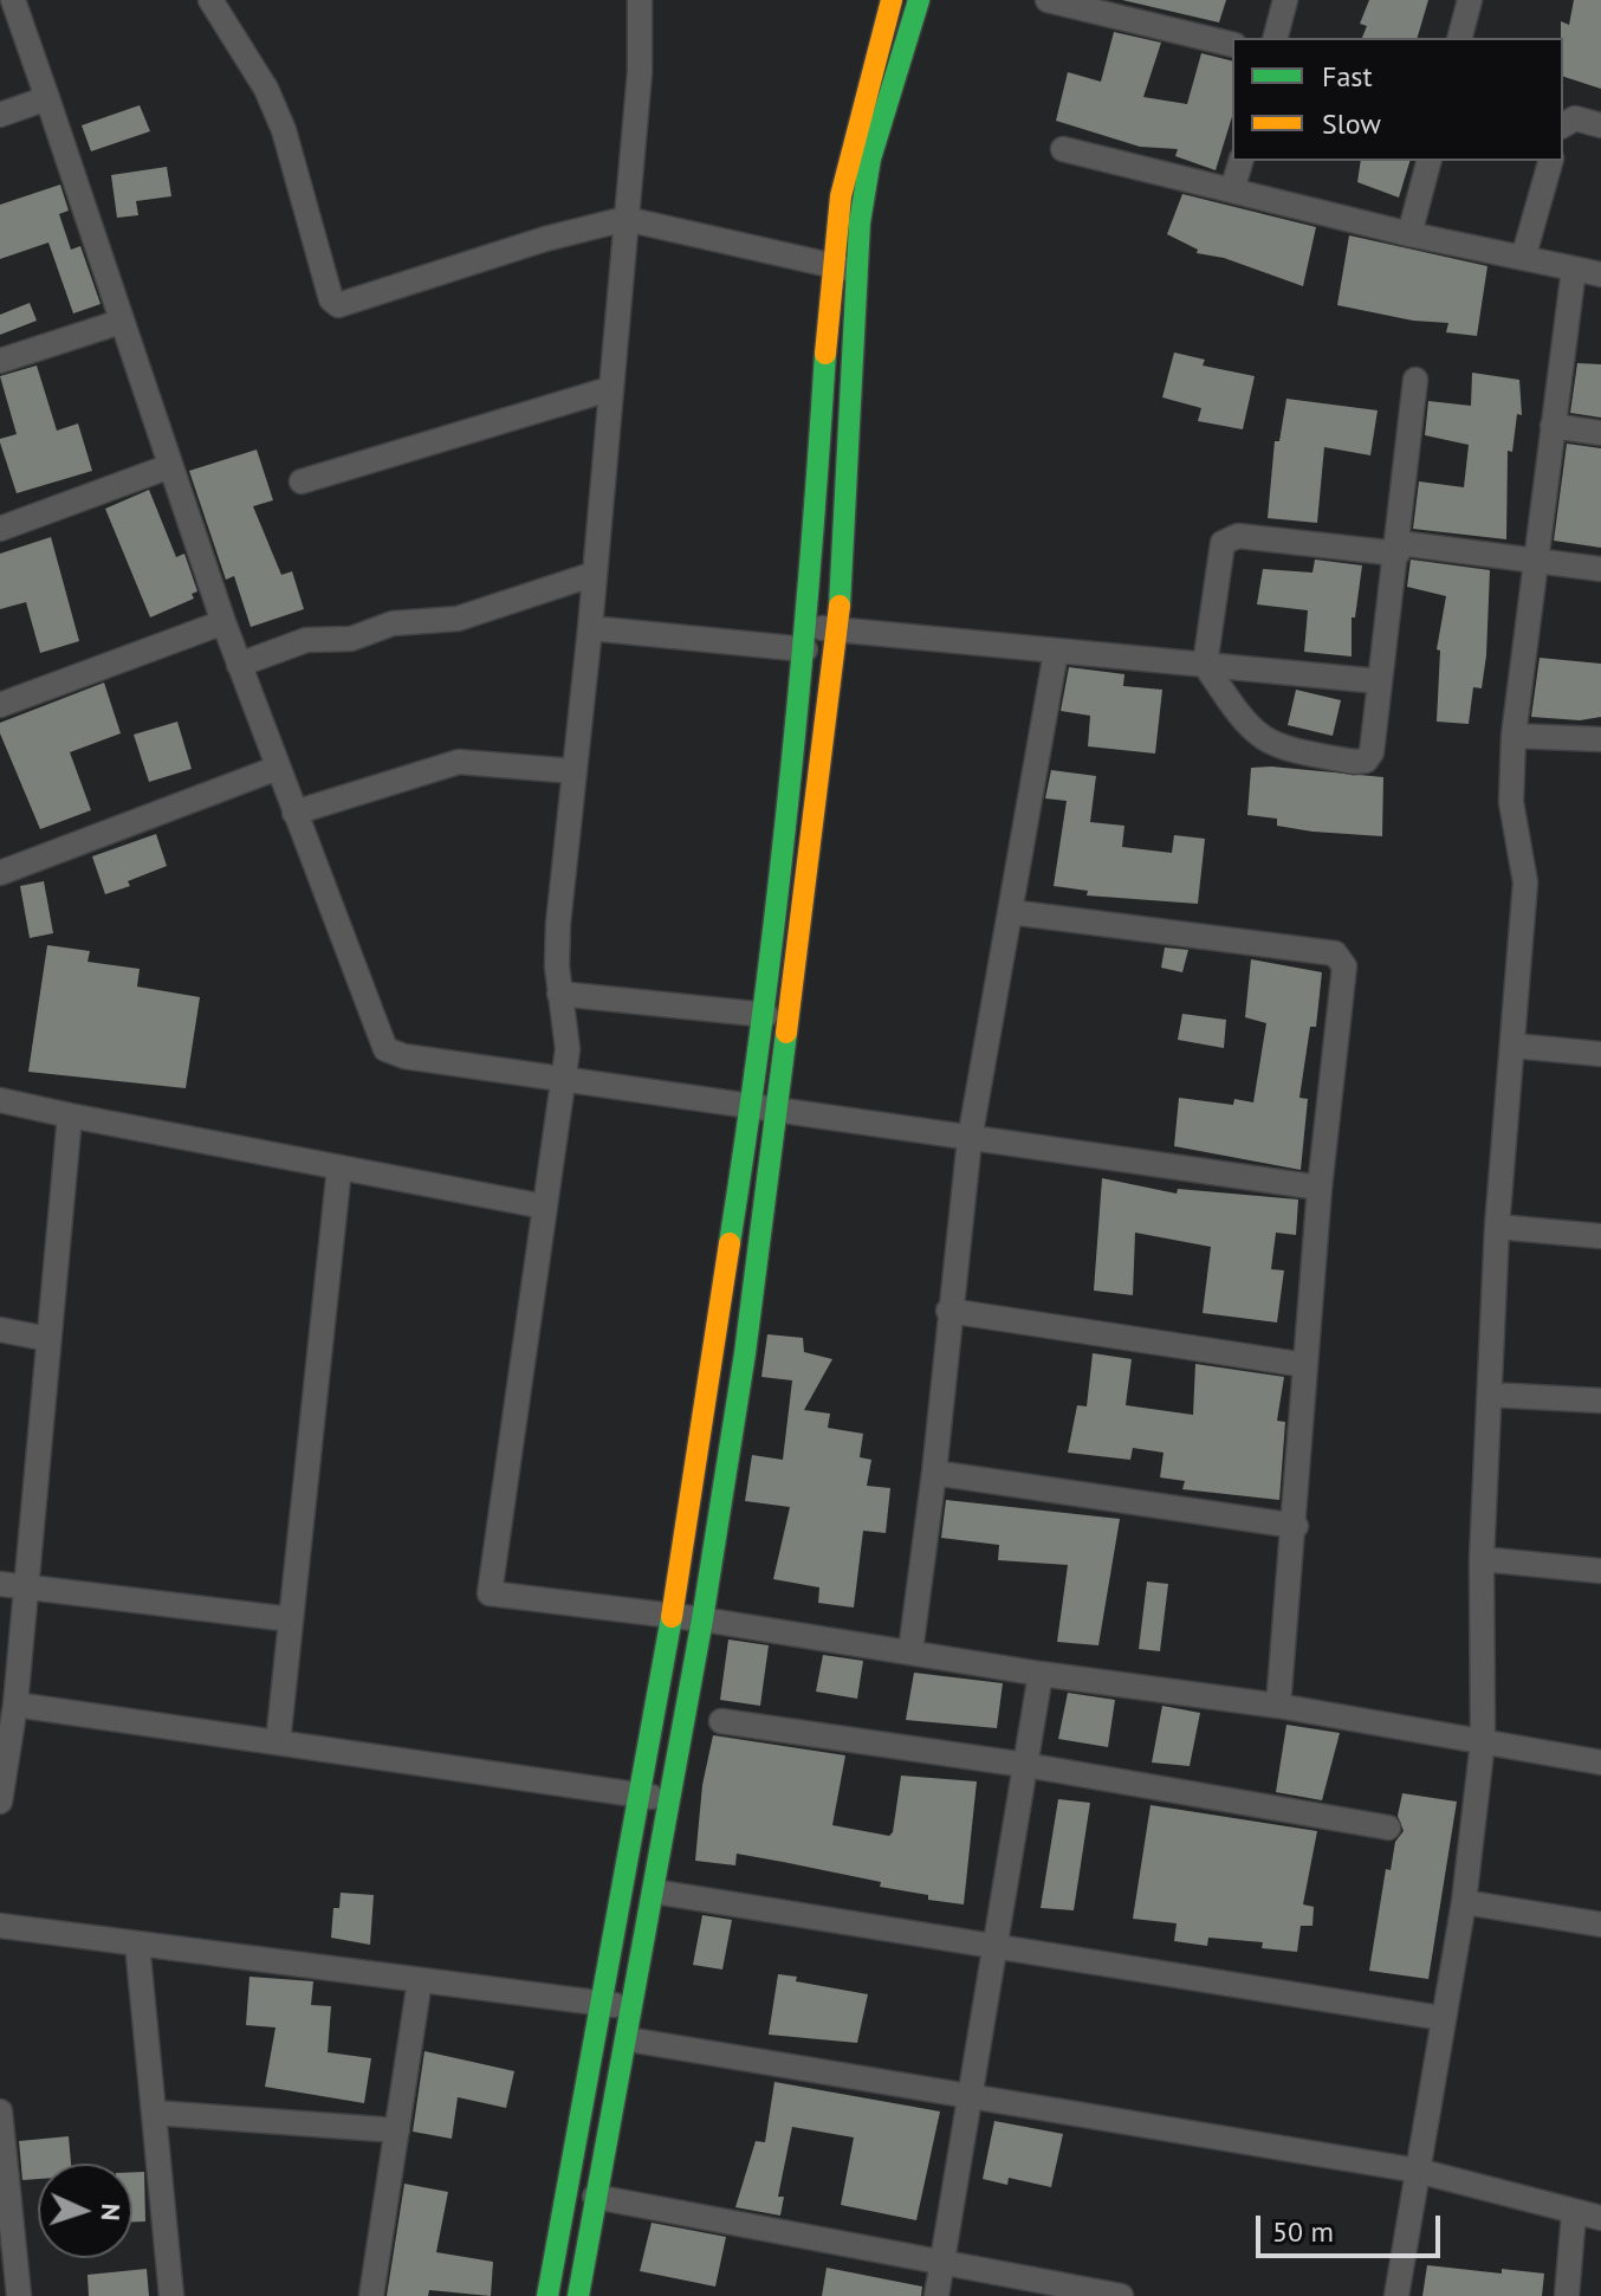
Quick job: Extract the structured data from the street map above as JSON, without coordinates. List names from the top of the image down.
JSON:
{
  "legend": ["Fast", "Slow"],
  "scale_bar": "50 m",
  "north": "right"
}
